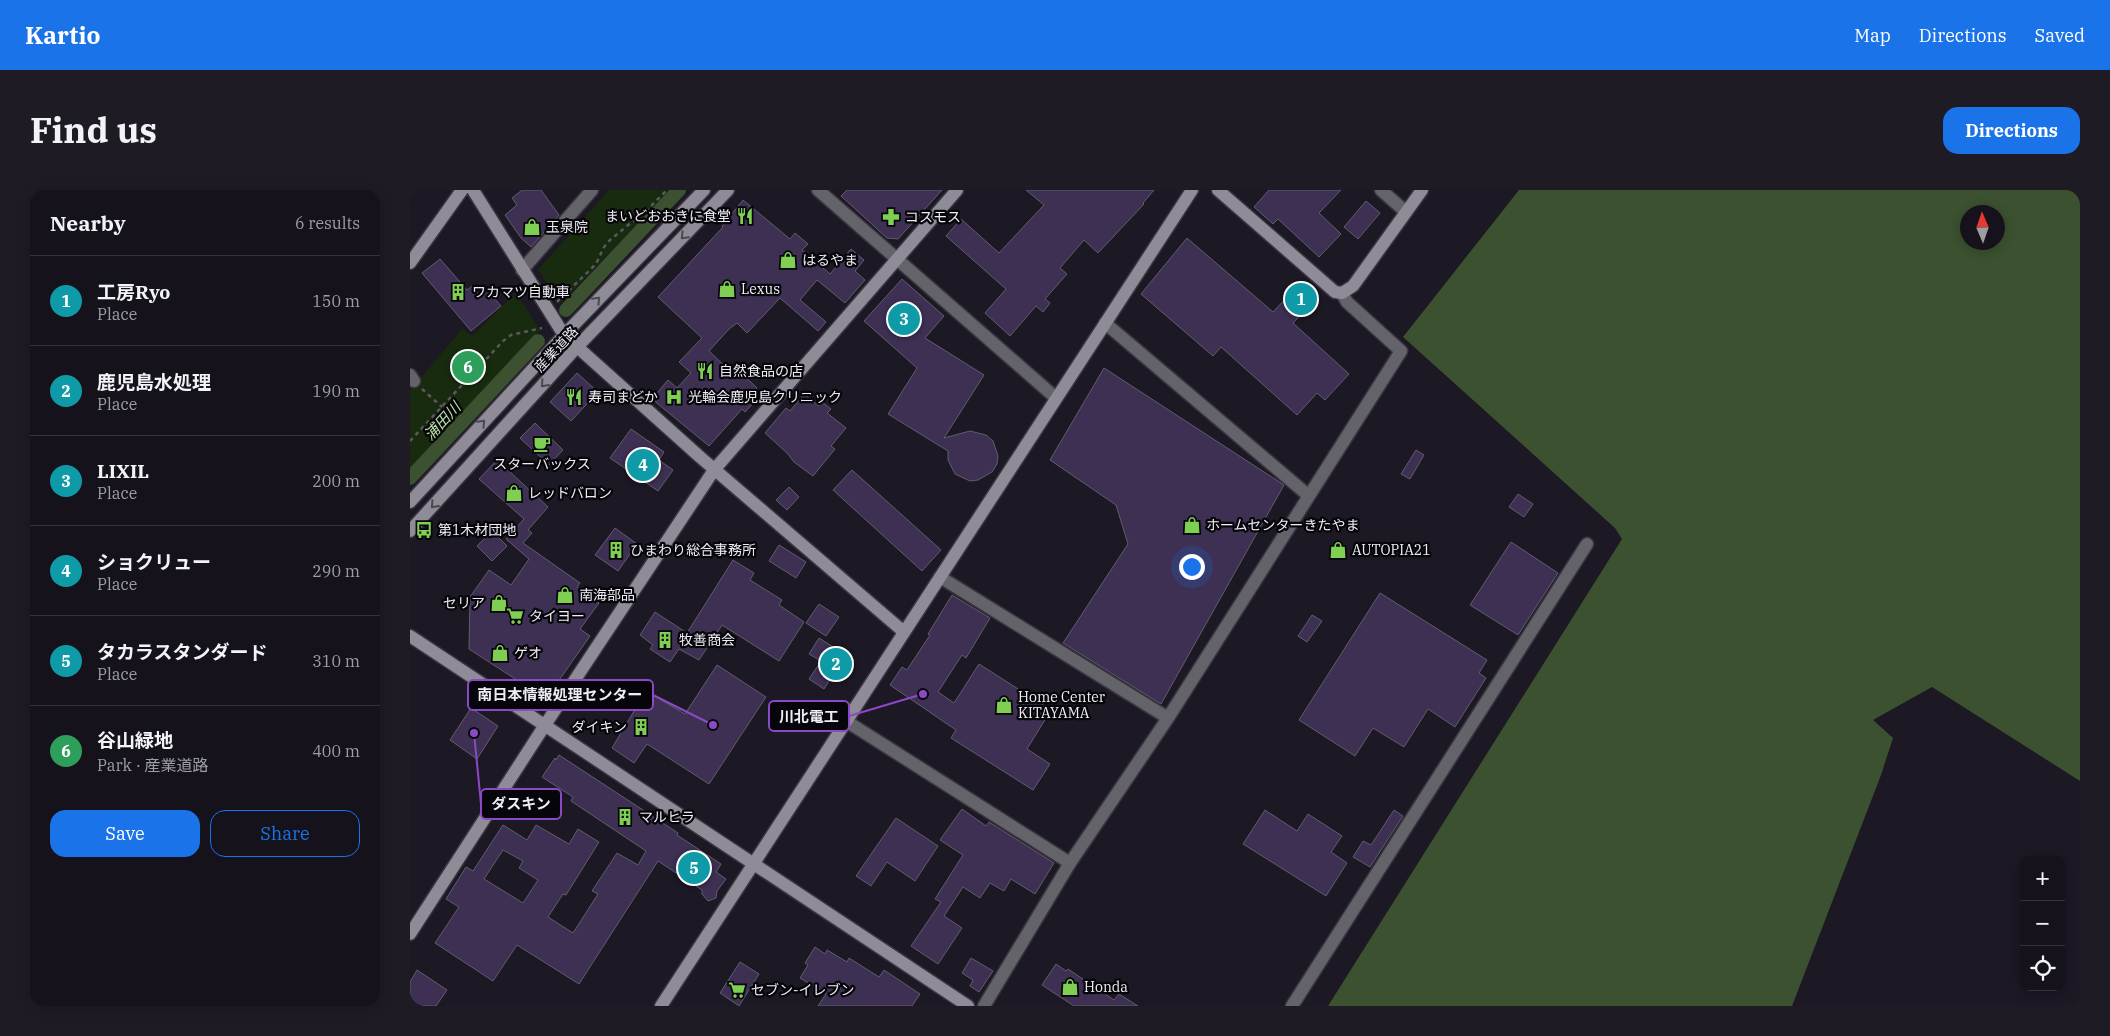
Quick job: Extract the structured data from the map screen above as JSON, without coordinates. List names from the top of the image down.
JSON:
{
  "streets": {
    "street": ["産業道路"]
  },
  "water": ["浦田川"],
  "places": {
    "restaurant": ["まいどおおきに食堂", "自然食品の店", "寿司まどか"],
    "pharmacy": ["コスモス"],
    "shop": [
      "玉泉院",
      "はるやま",
      "Lexus",
      "レッドバロン",
      "ホームセンターきたやま",
      "AUTOPIA21",
      "南海部品",
      "セリア",
      "ゲオ",
      "Home Center KITAYAMA",
      "Honda"
    ],
    "building": [
      "ワカマツ自動車",
      "ひまわり総合事務所",
      "牧善商会",
      "ダイキン",
      "マルヒラ"
    ],
    "hospital": ["光輪会鹿児島クリニック"],
    "cafe": ["スターバックス"],
    "bus stop": ["第1木材団地"],
    "supermarket": ["タイヨー", "セブン-イレブン"],
    "other": ["川北電工", "南日本情報処理センター", "ダスキン"]
  },
  "north": "top",
  "page": {
    "header": "Kartio",
    "nav": ["Map", "Directions", "Saved"],
    "title": "Find us",
    "buttons": [
      "Directions",
      ["Save", "Share"]
    ],
    "heading": ["Nearby", "6 results"],
    "list": [
      {
        "mark": "1",
        "name": "工房Ryo",
        "note": "Place",
        "value": "150 m"
      },
      {
        "mark": "2",
        "name": "鹿児島水処理",
        "note": "Place",
        "value": "190 m"
      },
      {
        "mark": "3",
        "name": "LIXIL",
        "note": "Place",
        "value": "200 m"
      },
      {
        "mark": "4",
        "name": "ショクリュー",
        "note": "Place",
        "value": "290 m"
      },
      {
        "mark": "5",
        "name": "タカラスタンダード",
        "note": "Place",
        "value": "310 m"
      },
      {
        "mark": "6",
        "name": "谷山緑地",
        "note": "Park · 産業道路",
        "value": "400 m"
      }
    ],
    "pins": [
      "1",
      "3",
      "6",
      "4",
      "2",
      "5"
    ],
    "map_buttons": ["+", "−"]
  }
}
